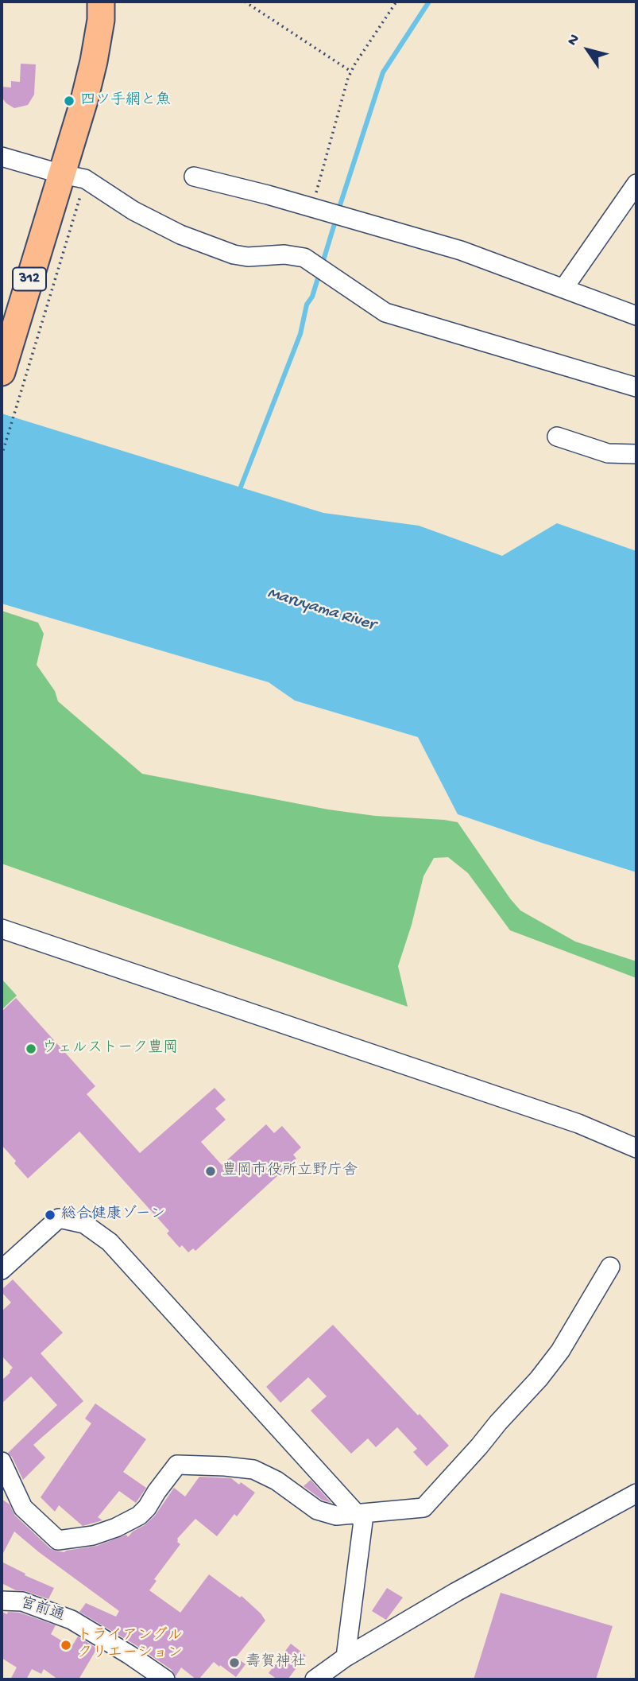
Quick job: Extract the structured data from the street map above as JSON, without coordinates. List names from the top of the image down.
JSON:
{
  "streets": {
    "highway": ["312"],
    "street": ["宮前通"]
  },
  "water": ["Maruyama River"],
  "places": [
    "四ツ手網と魚",
    "ウェルストーク豊岡",
    "豊岡市役所立野庁舎",
    "総合健康ゾーン",
    "トライアングル クリエーション",
    "壽賀神社"
  ],
  "north": "top left"
}
